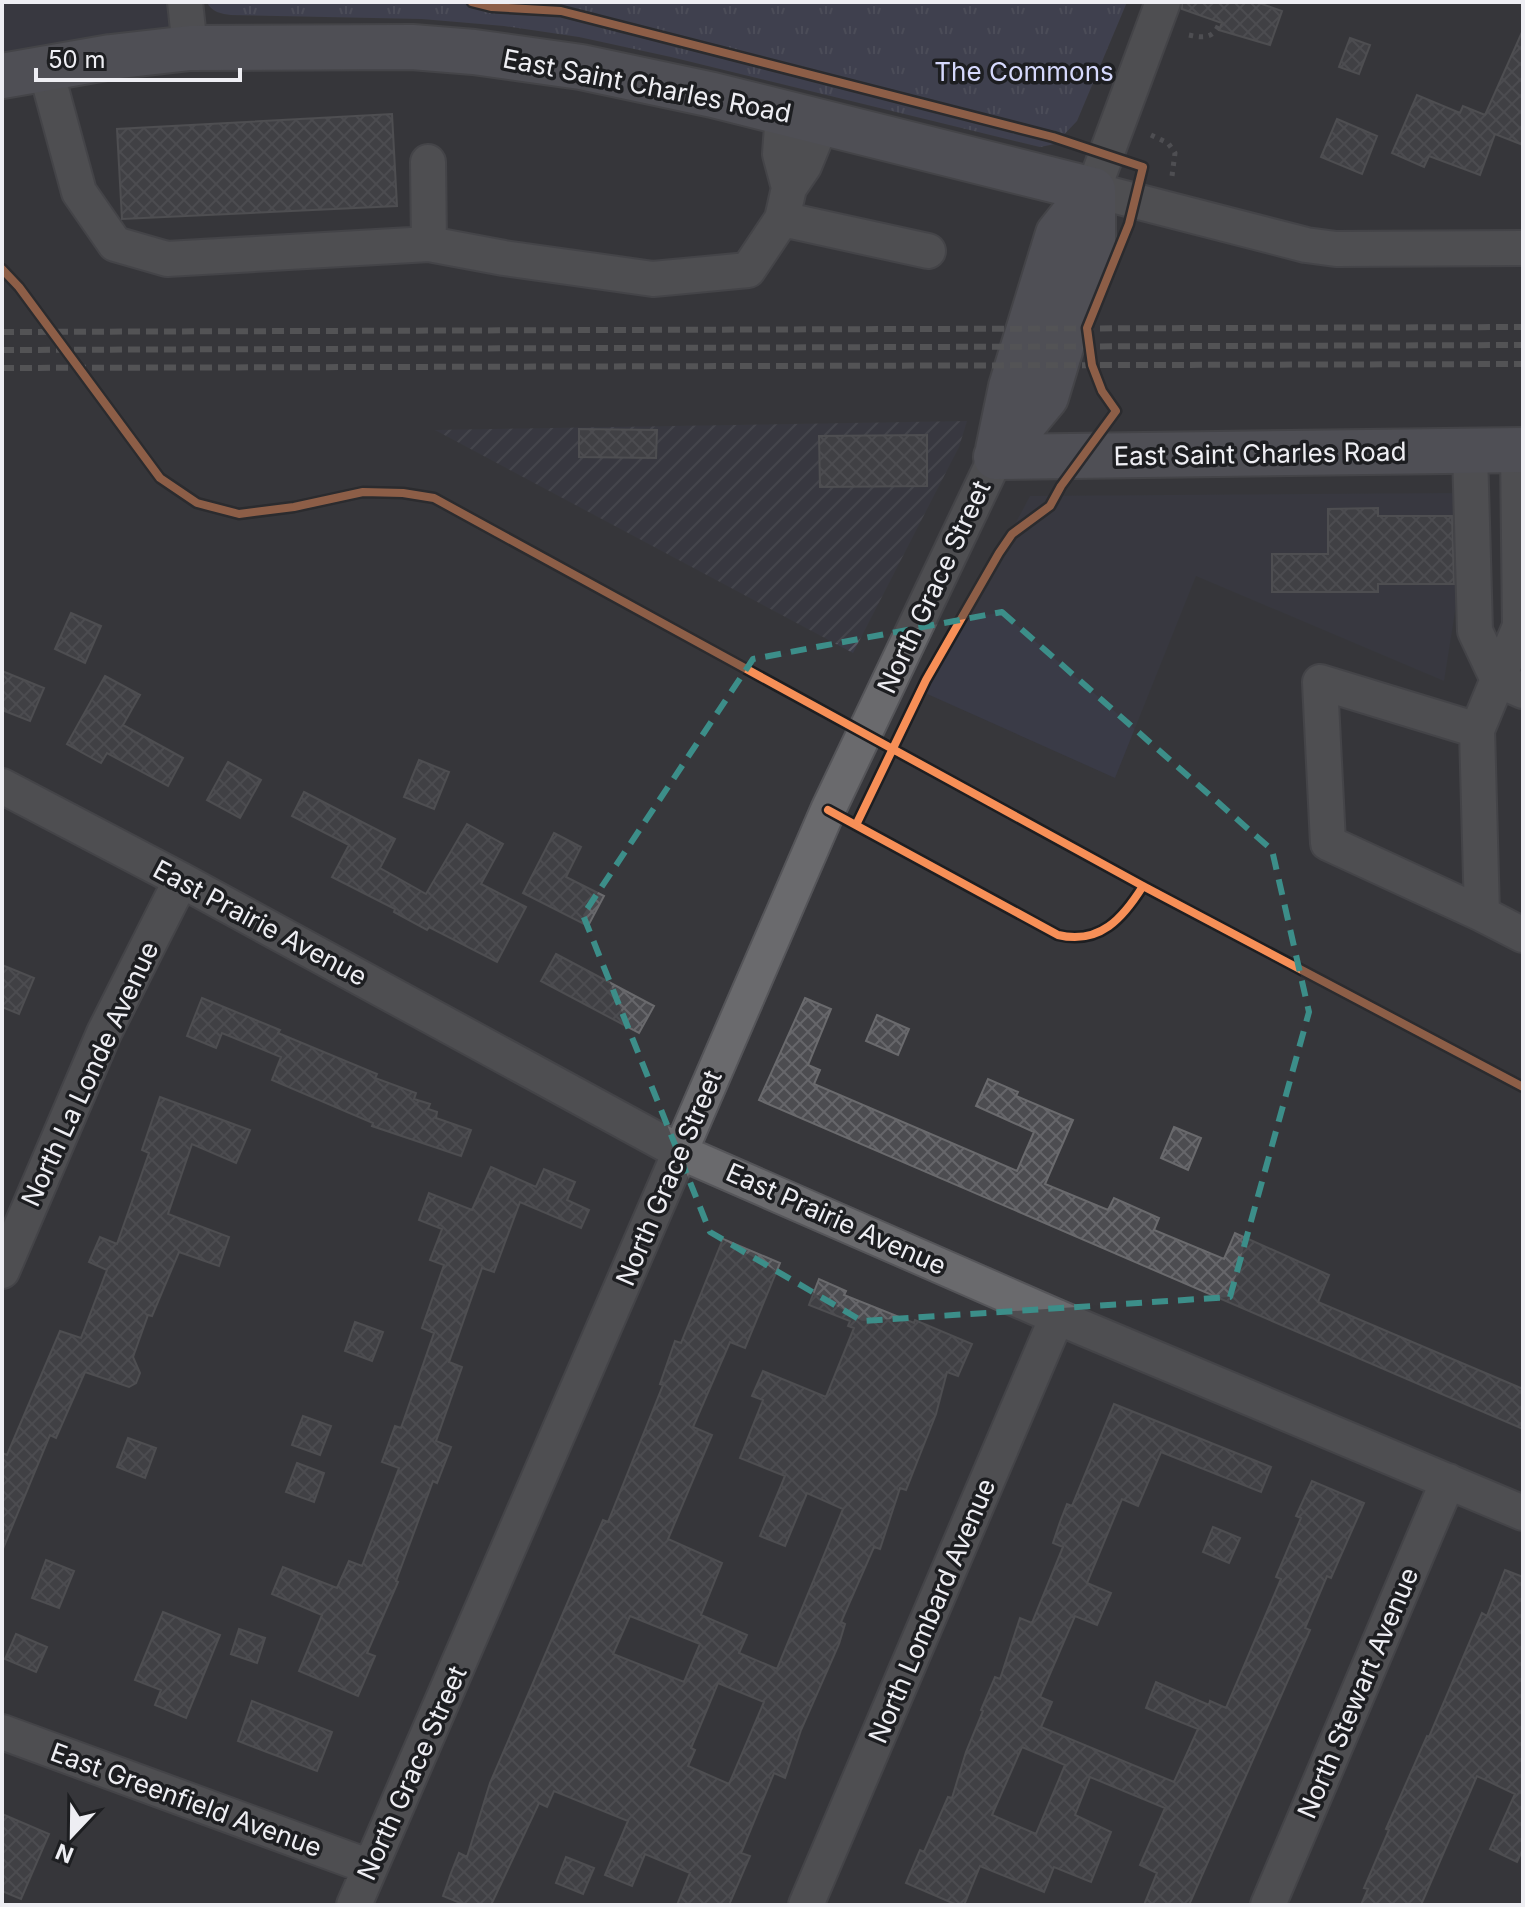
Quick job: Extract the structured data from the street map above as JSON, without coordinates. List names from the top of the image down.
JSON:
{
  "streets": {
    "main road": ["East Saint Charles Road", "North Grace Street"],
    "street": [
      "East Prairie Avenue",
      "North La Londe Avenue",
      "North Lombard Avenue",
      "North Stewart Avenue",
      "East Greenfield Avenue"
    ]
  },
  "crossings": [
    ["East Saint Charles Road", "North Grace Street"],
    ["North Grace Street", "East Prairie Avenue"],
    ["North Grace Street", "East Greenfield Avenue"],
    ["East Prairie Avenue", "North La Londe Avenue"],
    ["East Prairie Avenue", "North Lombard Avenue"],
    ["East Prairie Avenue", "North Stewart Avenue"]
  ],
  "parks": ["The Commons"],
  "scale_bar": "50 m",
  "north": "bottom"
}
